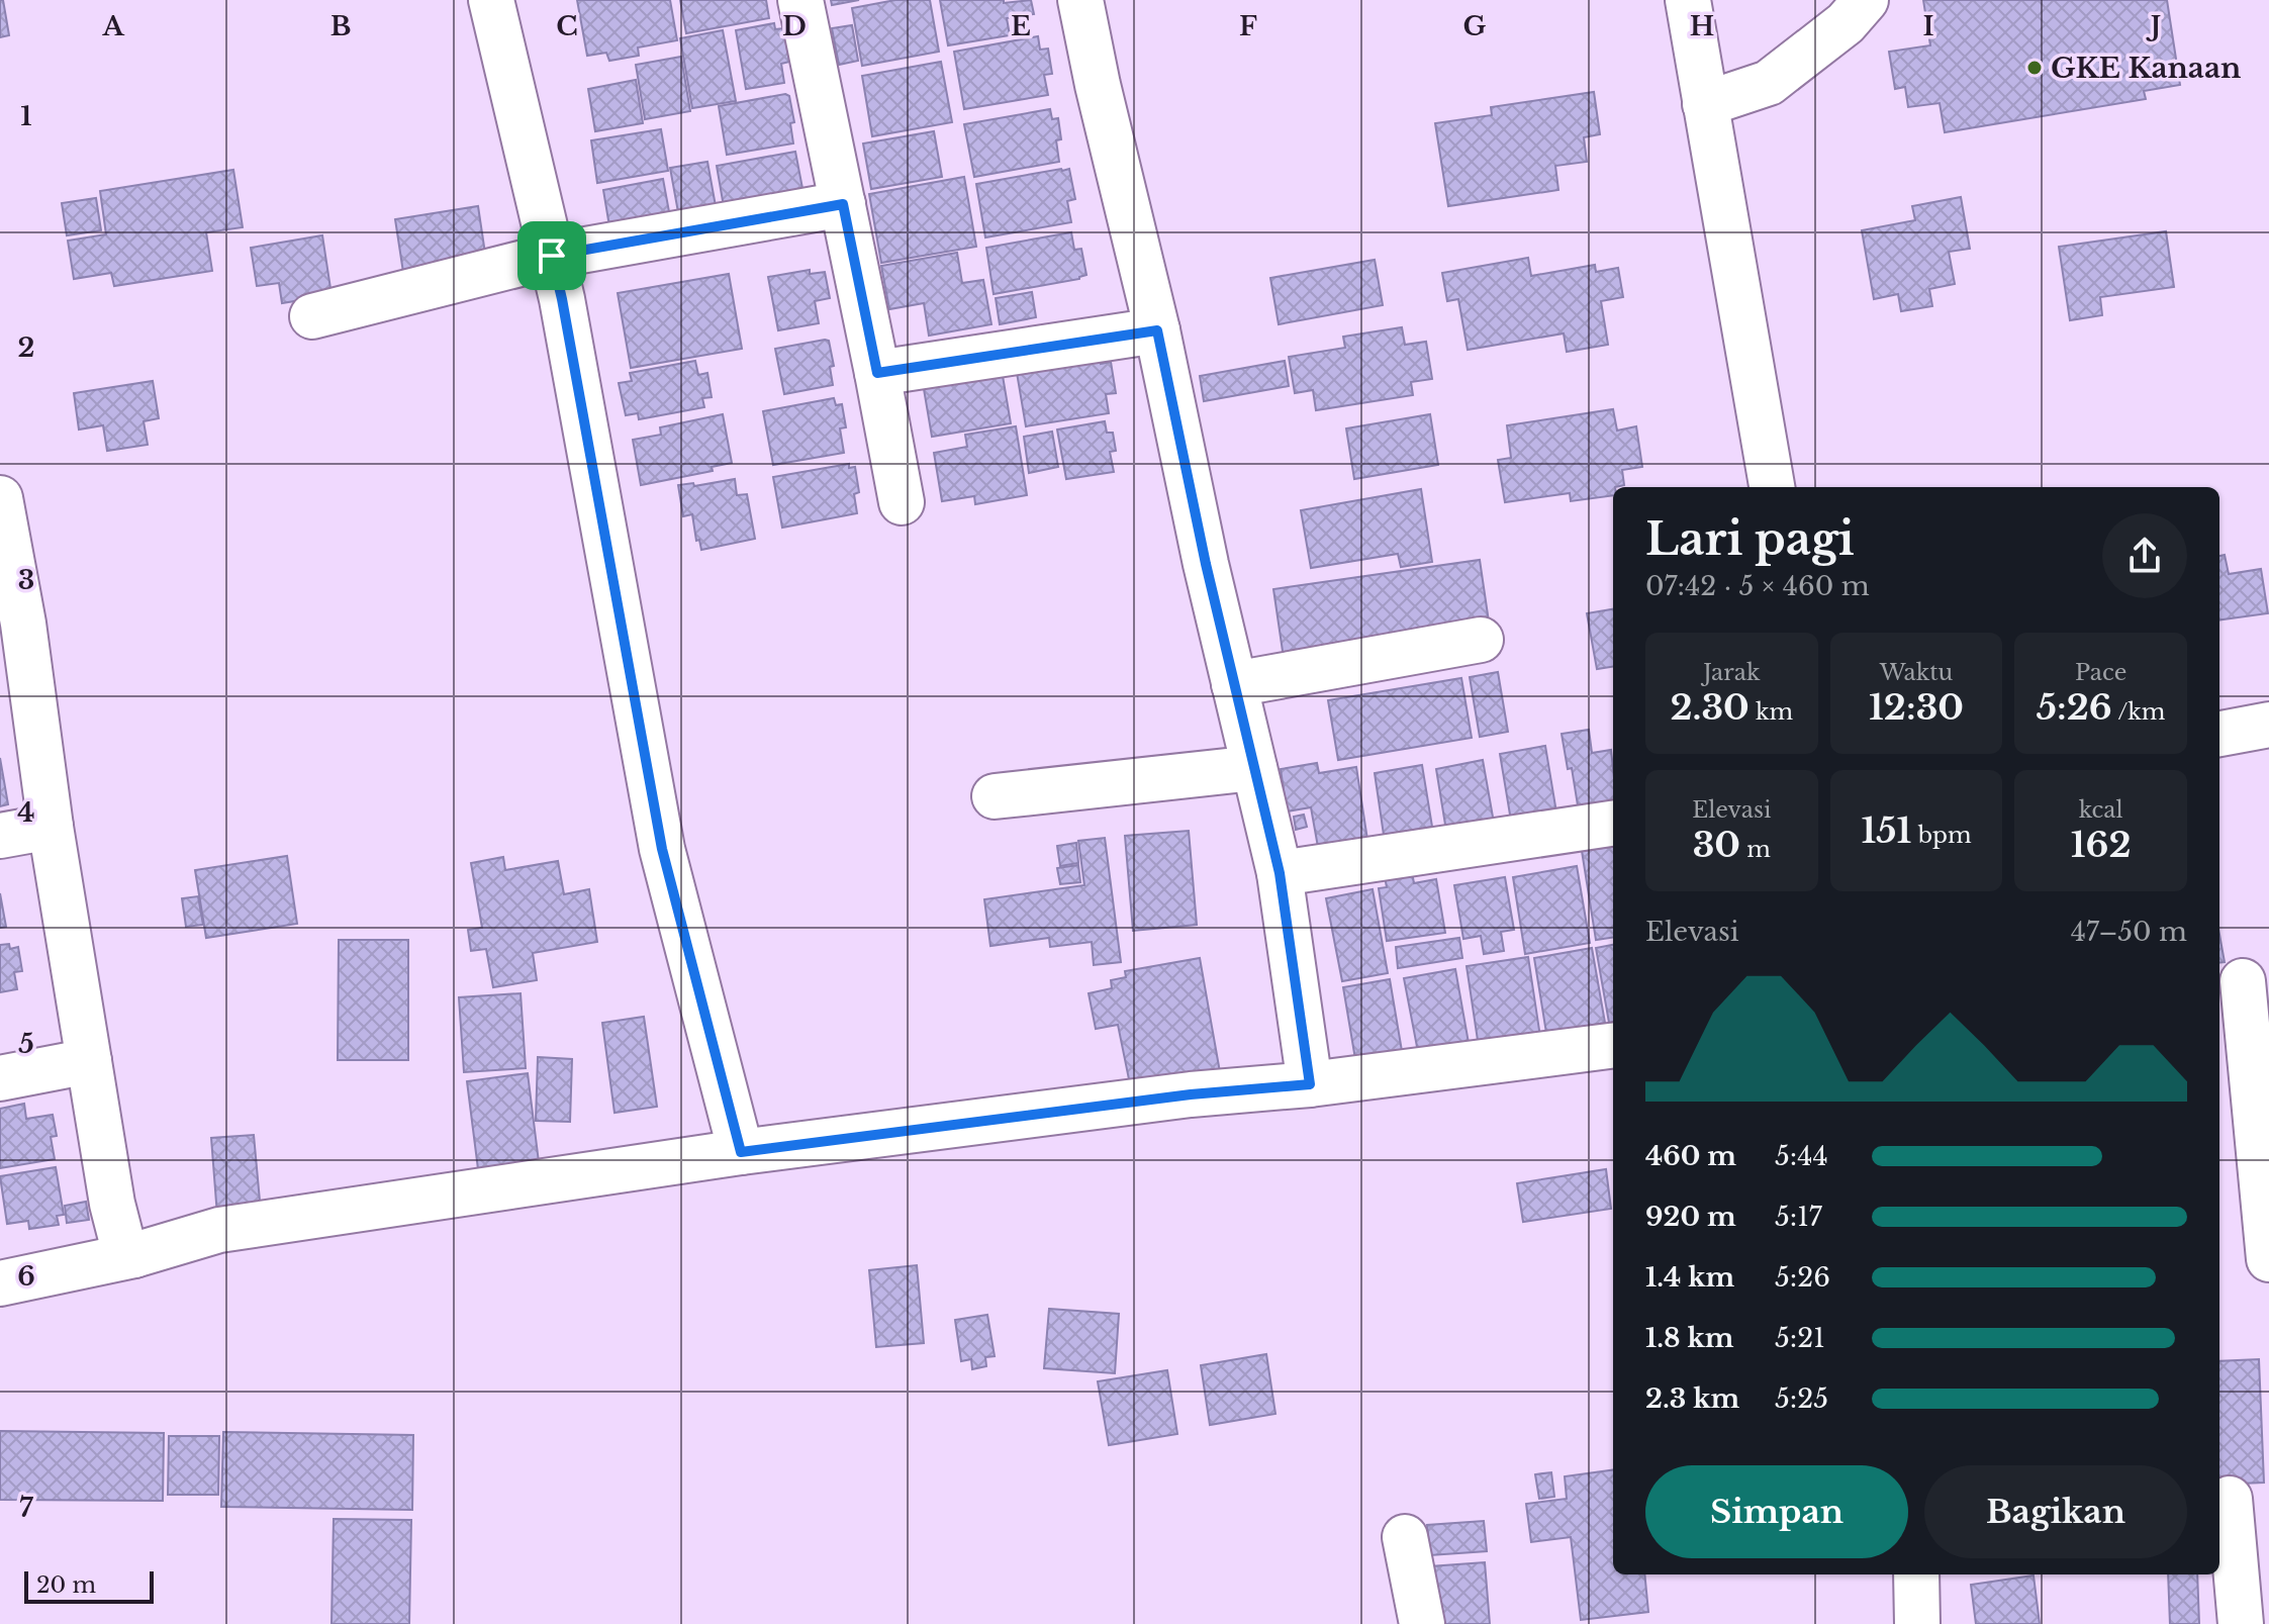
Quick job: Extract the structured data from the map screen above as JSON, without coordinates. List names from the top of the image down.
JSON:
{
  "places": ["GKE Kanaan"],
  "scale_bar": "20 m",
  "page": {
    "heading": ["Lari pagi", "07:42 · 5 × 460 m"],
    "stats": [
      ["Jarak", "2.30 km"],
      ["Waktu", "12:30"],
      ["Pace", "5:26 /km"],
      ["Elevasi", "30 m"],
      ["151 bpm"],
      ["kcal", "162"]
    ],
    "chart": ["Elevasi", "47–50 m"],
    "list": [
      {
        "name": "460 m",
        "note": "5:44"
      },
      {
        "name": "920 m",
        "note": "5:17"
      },
      {
        "name": "1.4 km",
        "note": "5:26"
      },
      {
        "name": "1.8 km",
        "note": "5:21"
      },
      {
        "name": "2.3 km",
        "note": "5:25"
      }
    ],
    "buttons": ["Simpan", "Bagikan"],
    "scale": "20 m"
  },
  "grid": {
    "columns": [
      "A",
      "B",
      "C",
      "D",
      "E",
      "F",
      "G",
      "H",
      "I",
      "J"
    ],
    "rows": [
      "1",
      "2",
      "3",
      "4",
      "5",
      "6",
      "7"
    ]
  }
}
